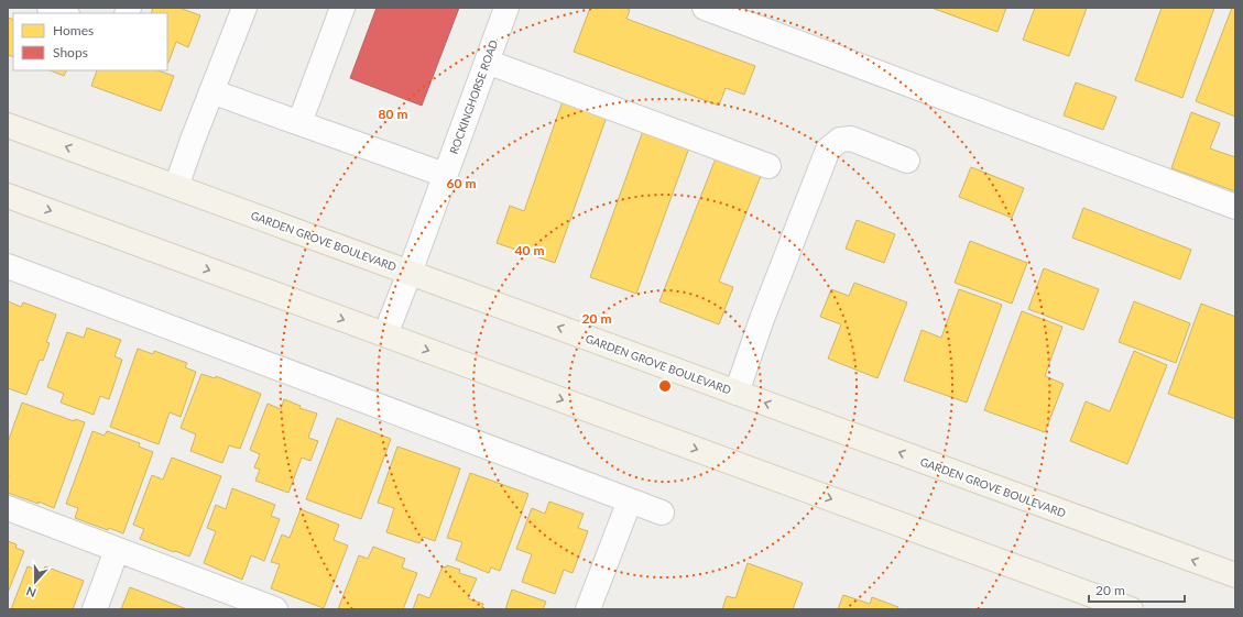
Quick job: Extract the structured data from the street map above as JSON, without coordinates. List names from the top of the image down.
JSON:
{
  "streets": {
    "main road": ["GARDEN GROVE BOULEVARD"],
    "street": ["ROCKINGHORSE ROAD"]
  },
  "crossings": [
    ["ROCKINGHORSE ROAD", "GARDEN GROVE BOULEVARD"]
  ],
  "legend": ["Homes", "Shops"],
  "scale_bar": "20 m",
  "north": "bottom",
  "rings": [
    "80 m",
    "60 m",
    "40 m",
    "20 m"
  ]
}
